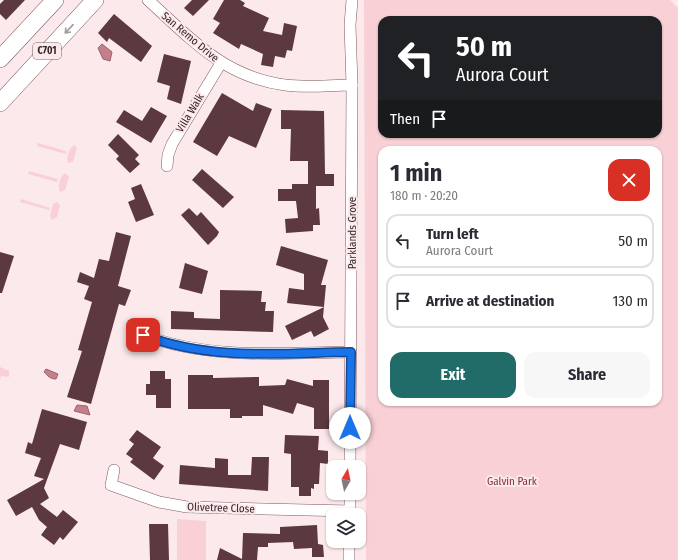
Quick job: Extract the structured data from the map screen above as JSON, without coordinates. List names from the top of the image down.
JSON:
{
  "streets": {
    "main road": ["C701"],
    "street": [
      "San Remo Drive",
      "Villa Walk",
      "Parklands Grove",
      "Olivetree Close"
    ]
  },
  "crossings": [
    ["San Remo Drive", "Villa Walk"],
    ["San Remo Drive", "Parklands Grove"]
  ],
  "parks": ["Galvin Park"],
  "north": "top",
  "page": {
    "turn": ["50 m", "Aurora Court"],
    "then": "Then",
    "heading": ["1 min", "180 m · 20:20"],
    "list": [
      {
        "name": "Turn left",
        "note": "Aurora Court",
        "value": "50 m"
      },
      {
        "name": "Arrive at destination",
        "value": "130 m"
      }
    ],
    "buttons": ["Exit", "Share"]
  }
}
